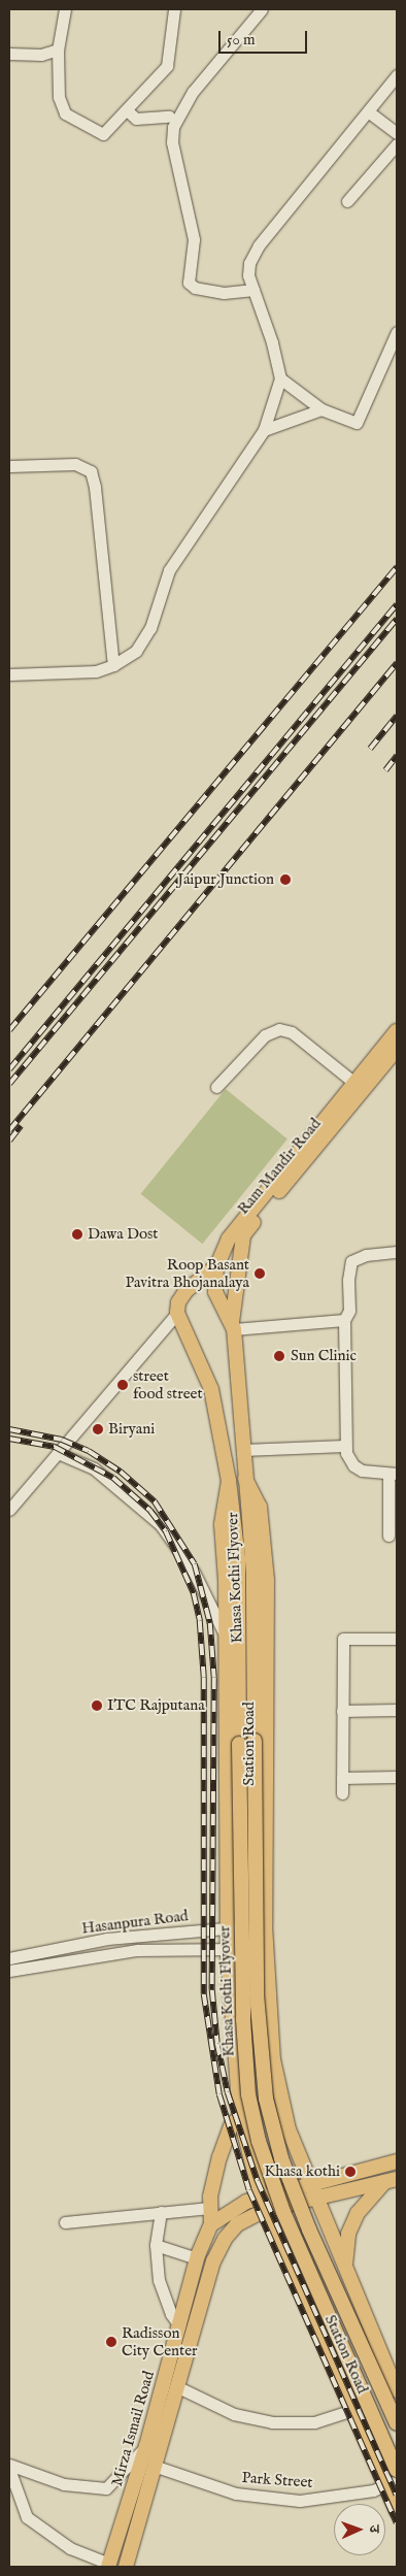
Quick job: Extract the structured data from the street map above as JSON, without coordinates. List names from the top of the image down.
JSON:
{
  "streets": {
    "main road": [
      "Ram Mandir Road",
      "Khasa Kothi Flyover",
      "Station Road",
      "Mirza Ismail Road"
    ],
    "street": ["Hasanpura Road", "Park Street"]
  },
  "crossings": [
    ["Ram Mandir Road", "Station Road"],
    ["Khasa Kothi Flyover", "Station Road"],
    ["Station Road", "Hasanpura Road"],
    ["Station Road", "Mirza Ismail Road"],
    ["Station Road", "Park Street"],
    ["Mirza Ismail Road", "Park Street"]
  ],
  "places": [
    "Jaipur Junction",
    "Dawa Dost",
    "Roop Basant Pavitra Bhojanalaya",
    "Sun Clinic",
    "street food street",
    "Biryani",
    "ITC Rajputana",
    "Khasa kothi",
    "Radisson City Center"
  ],
  "scale_bar": "50 m",
  "north": "right"
}
